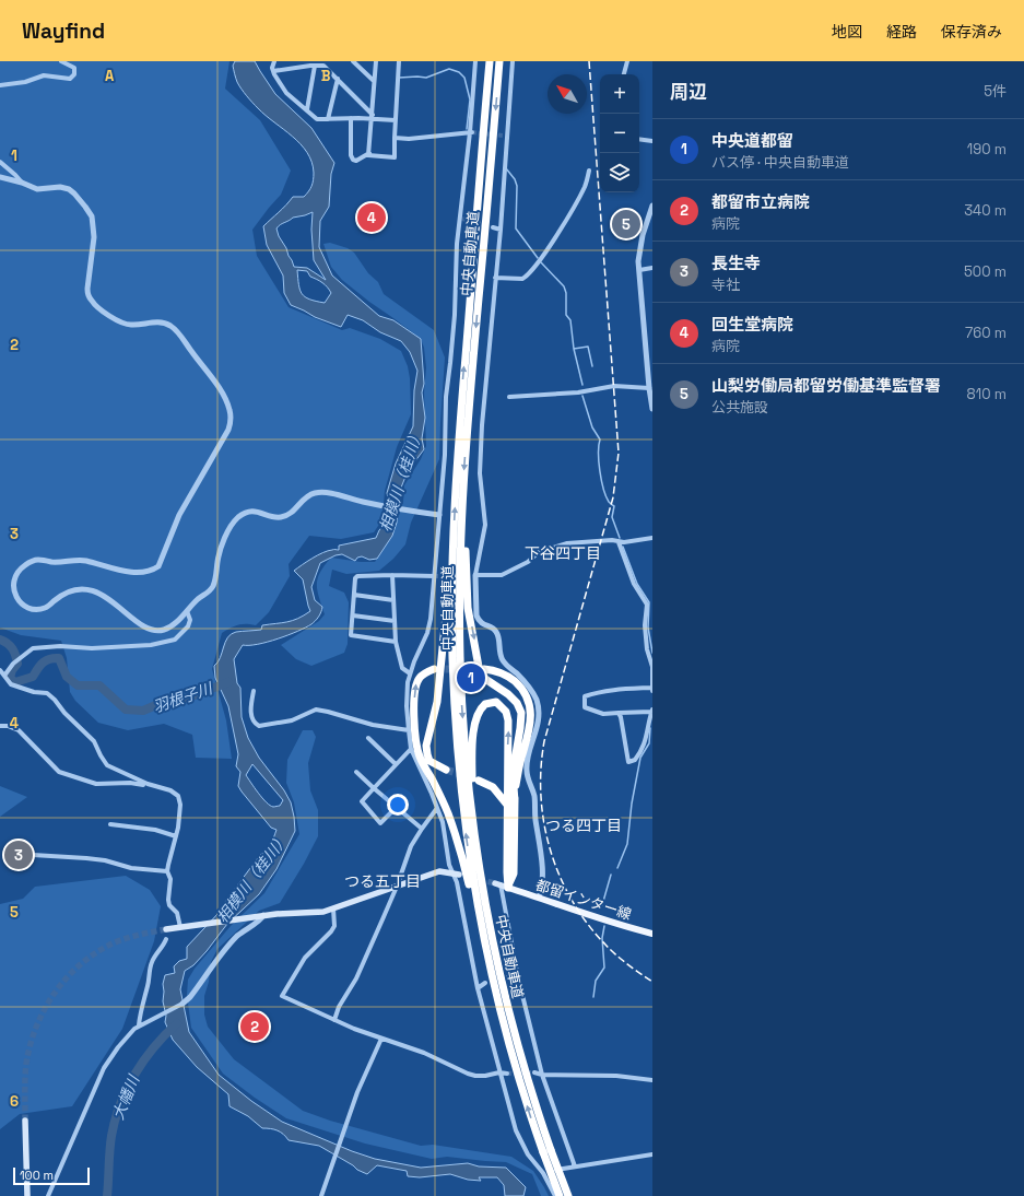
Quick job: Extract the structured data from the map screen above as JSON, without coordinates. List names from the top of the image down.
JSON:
{
  "streets": {
    "highway": ["中央自動車道"],
    "main road": ["都留インター線"]
  },
  "districts": ["下谷四丁目", "つる四丁目", "つる五丁目"],
  "water": ["相模川（桂川）", "羽根子川", "大幡川"],
  "scale_bar": "100 m",
  "north": "top left",
  "page": {
    "header": "Wayfind",
    "nav": ["地図", "経路", "保存済み"],
    "heading": ["周辺", "5件"],
    "map_buttons": ["+", "−"],
    "list": [
      {
        "mark": "1",
        "name": "中央道都留",
        "note": "バス停 · 中央自動車道",
        "value": "190 m"
      },
      {
        "mark": "2",
        "name": "都留市立病院",
        "note": "病院",
        "value": "340 m"
      },
      {
        "mark": "3",
        "name": "長生寺",
        "note": "寺社",
        "value": "500 m"
      },
      {
        "mark": "4",
        "name": "回生堂病院",
        "note": "病院",
        "value": "760 m"
      },
      {
        "mark": "5",
        "name": "山梨労働局都留労働基準監督署",
        "note": "公共施設",
        "value": "810 m"
      }
    ],
    "pins": [
      "4",
      "5",
      "1",
      "3",
      "2"
    ],
    "scale": "100 m"
  },
  "grid": {
    "columns": ["A", "B"],
    "rows": [
      "1",
      "2",
      "3",
      "4",
      "5",
      "6"
    ]
  }
}
